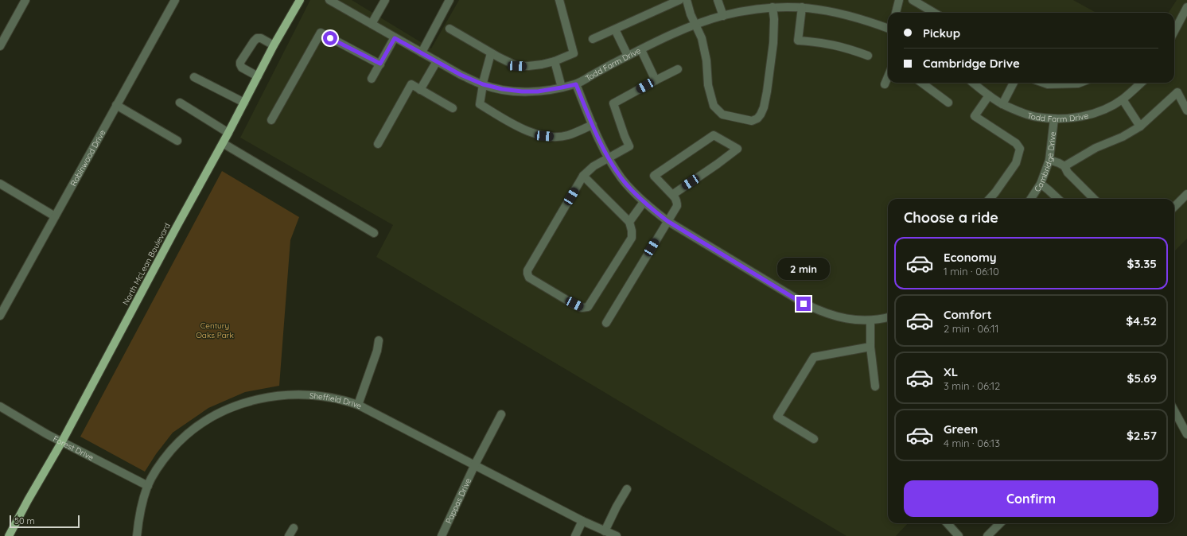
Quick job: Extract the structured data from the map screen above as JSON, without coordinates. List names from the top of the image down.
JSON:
{
  "streets": {
    "main road": ["North McLean Boulevard"],
    "street": [
      "Todd Farm Drive",
      "Robinwood Drive",
      "Cambridge Drive",
      "Sheffield Drive",
      "Forest Drive",
      "Pappas Drive"
    ]
  },
  "crossings": [
    ["Todd Farm Drive", "Cambridge Drive"],
    ["North McLean Boulevard", "Forest Drive"],
    ["Sheffield Drive", "Forest Drive"],
    ["Sheffield Drive", "Pappas Drive"]
  ],
  "parks": ["Century Oaks Park"],
  "scale_bar": "50 m",
  "page": {
    "banner": ["Pickup", "Cambridge Drive"],
    "heading": "Choose a ride",
    "list": [
      {
        "name": "Economy",
        "note": "1 min · 06:10",
        "value": "$3.35"
      },
      {
        "name": "Comfort",
        "note": "2 min · 06:11",
        "value": "$4.52"
      },
      {
        "name": "XL",
        "note": "3 min · 06:12",
        "value": "$5.69"
      },
      {
        "name": "Green",
        "note": "4 min · 06:13",
        "value": "$2.57"
      }
    ],
    "bubble": "2 min",
    "buttons": "Confirm",
    "scale": "50 m"
  }
}
